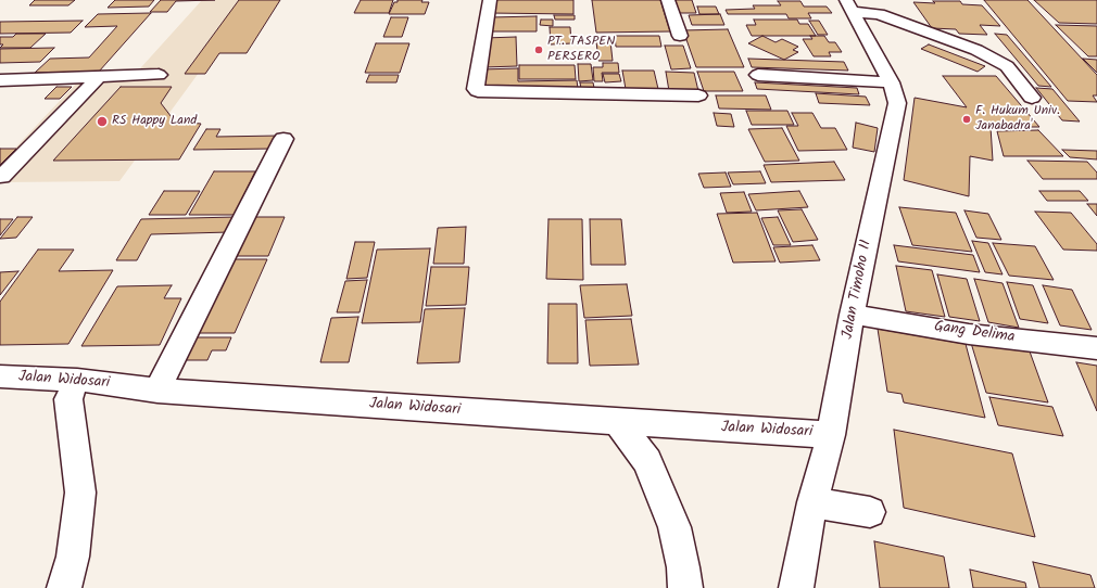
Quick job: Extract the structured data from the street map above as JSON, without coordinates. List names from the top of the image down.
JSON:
{
  "streets": {
    "street": ["Jalan Timoho II", "Gang Delima", "Jalan Widosari"]
  },
  "crossings": [
    ["Jalan Timoho II", "Gang Delima"],
    ["Jalan Timoho II", "Jalan Widosari"]
  ],
  "places": ["PT. TASPEN PERSERO", "F. Hukum Univ. Janabadra'", "RS Happy Land"]
}
